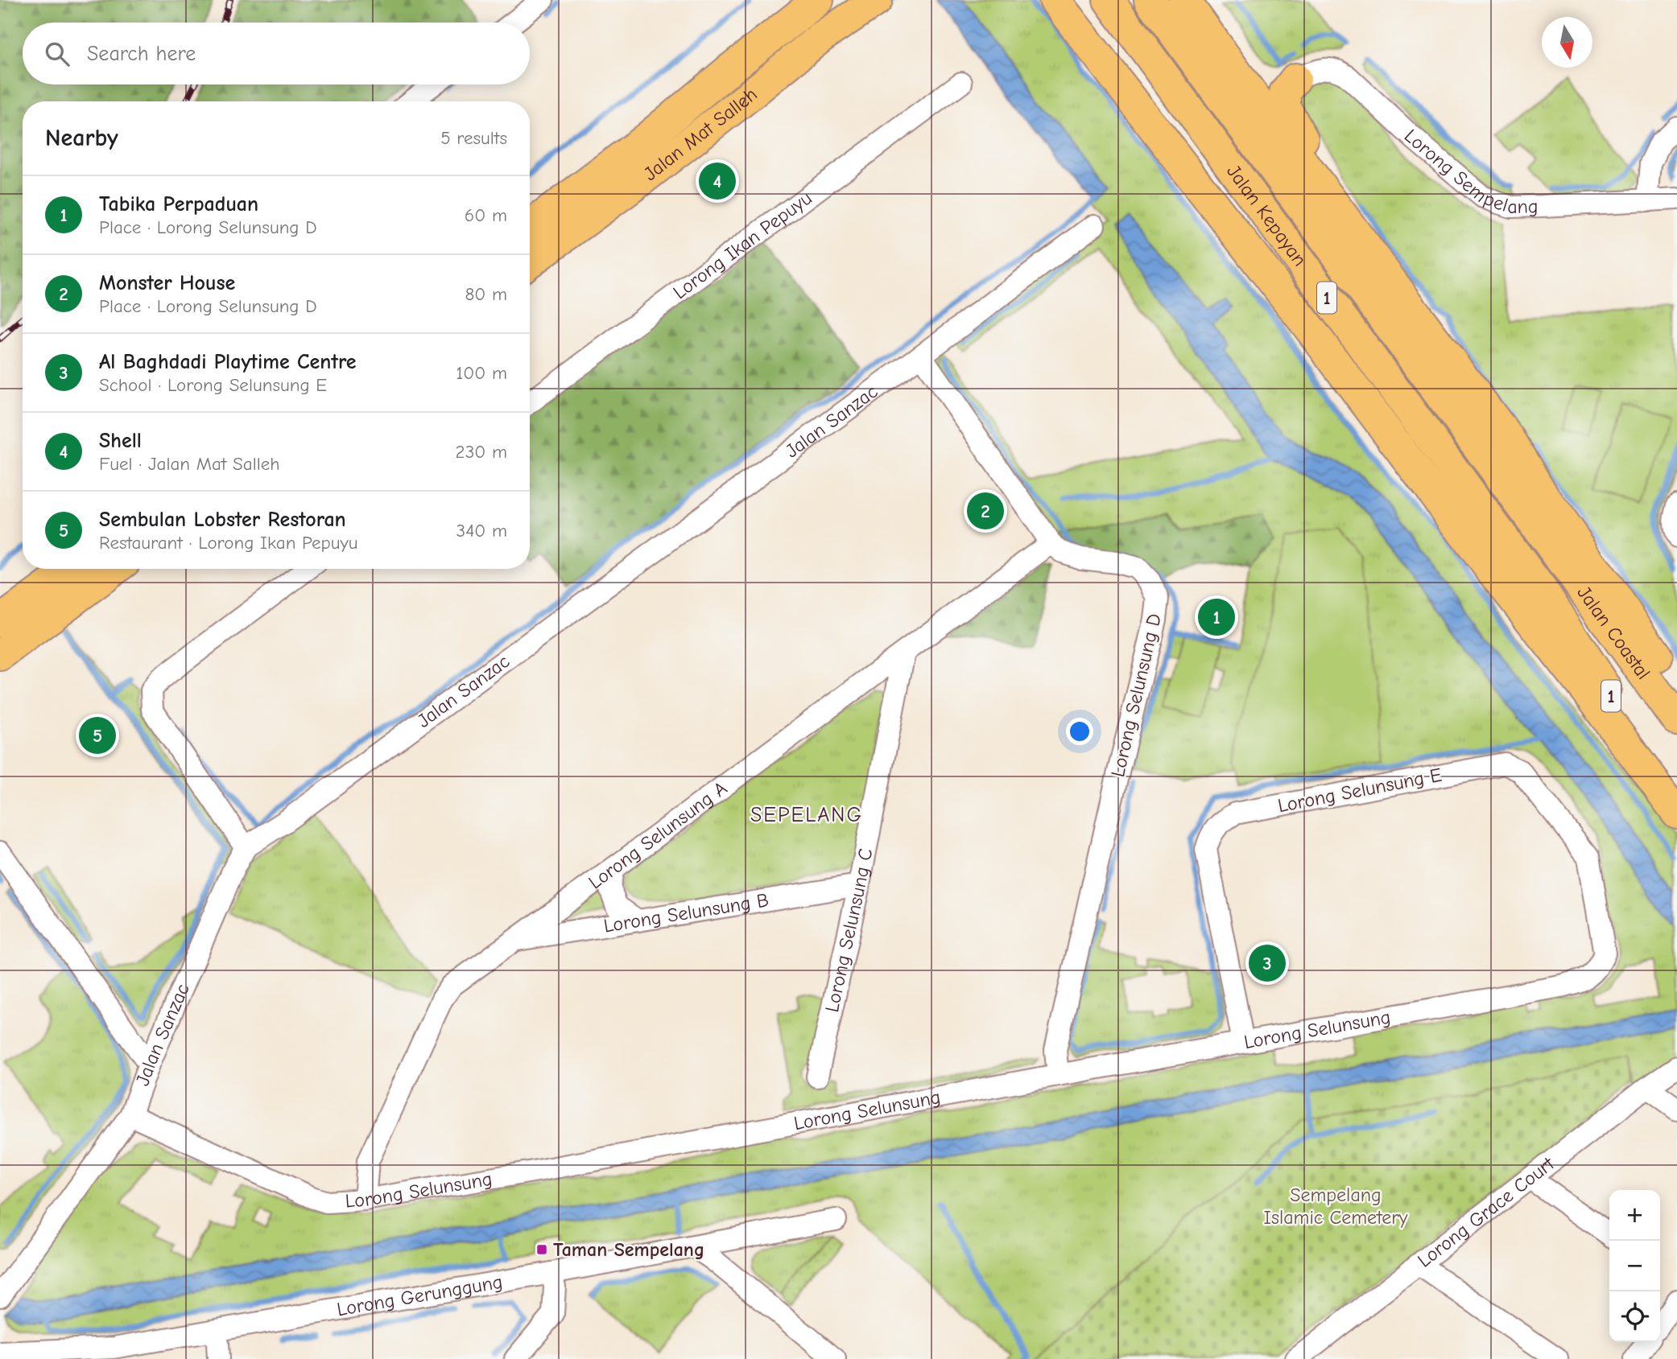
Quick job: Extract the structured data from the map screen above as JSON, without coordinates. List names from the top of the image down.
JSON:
{
  "streets": {
    "main road": [
      "Jalan Mat Salleh",
      "Jalan Kepayan",
      "1",
      "Jalan Coastal"
    ],
    "street": [
      "Lorong Sempelang",
      "Lorong Ikan Pepuyu",
      "Jalan Sanzac",
      "Lorong Selunsung D",
      "Lorong Selunsung E",
      "Lorong Selunsung A",
      "Lorong Selunsung B",
      "Lorong Selunsung C",
      "Lorong Selunsung",
      "Lorong Grace Court",
      "Lorong Gerunggung"
    ]
  },
  "crossings": [
    ["Jalan Kepayan", "Jalan Coastal"],
    ["Jalan Sanzac", "Lorong Selunsung D"],
    ["Jalan Sanzac", "Lorong Selunsung"],
    ["Lorong Selunsung D", "Lorong Selunsung A"],
    ["Lorong Selunsung D", "Lorong Selunsung"],
    ["Lorong Selunsung E", "Lorong Selunsung"],
    ["Lorong Selunsung A", "Lorong Selunsung B"],
    ["Lorong Selunsung A", "Lorong Selunsung C"],
    ["Lorong Selunsung A", "Lorong Selunsung"],
    ["Lorong Selunsung B", "Lorong Selunsung C"]
  ],
  "districts": ["SEPELANG"],
  "parks": ["Sempelang Islamic Cemetery"],
  "places": {
    "transit": ["Taman Sempelang"]
  },
  "north": "bottom",
  "page": {
    "search": "Search here",
    "heading": ["Nearby", "5 results"],
    "pins": [
      "4",
      "2",
      "1",
      "5",
      "3"
    ],
    "list": [
      {
        "mark": "1",
        "name": "Tabika Perpaduan",
        "note": "Place · Lorong Selunsung D",
        "value": "60 m"
      },
      {
        "mark": "2",
        "name": "Monster House",
        "note": "Place · Lorong Selunsung D",
        "value": "80 m"
      },
      {
        "mark": "3",
        "name": "Al Baghdadi Playtime Centre",
        "note": "School · Lorong Selunsung E",
        "value": "100 m"
      },
      {
        "mark": "4",
        "name": "Shell",
        "note": "Fuel · Jalan Mat Salleh",
        "value": "230 m"
      },
      {
        "mark": "5",
        "name": "Sembulan Lobster Restoran",
        "note": "Restaurant · Lorong Ikan Pepuyu",
        "value": "340 m"
      }
    ],
    "map_buttons": ["+", "−"]
  }
}
